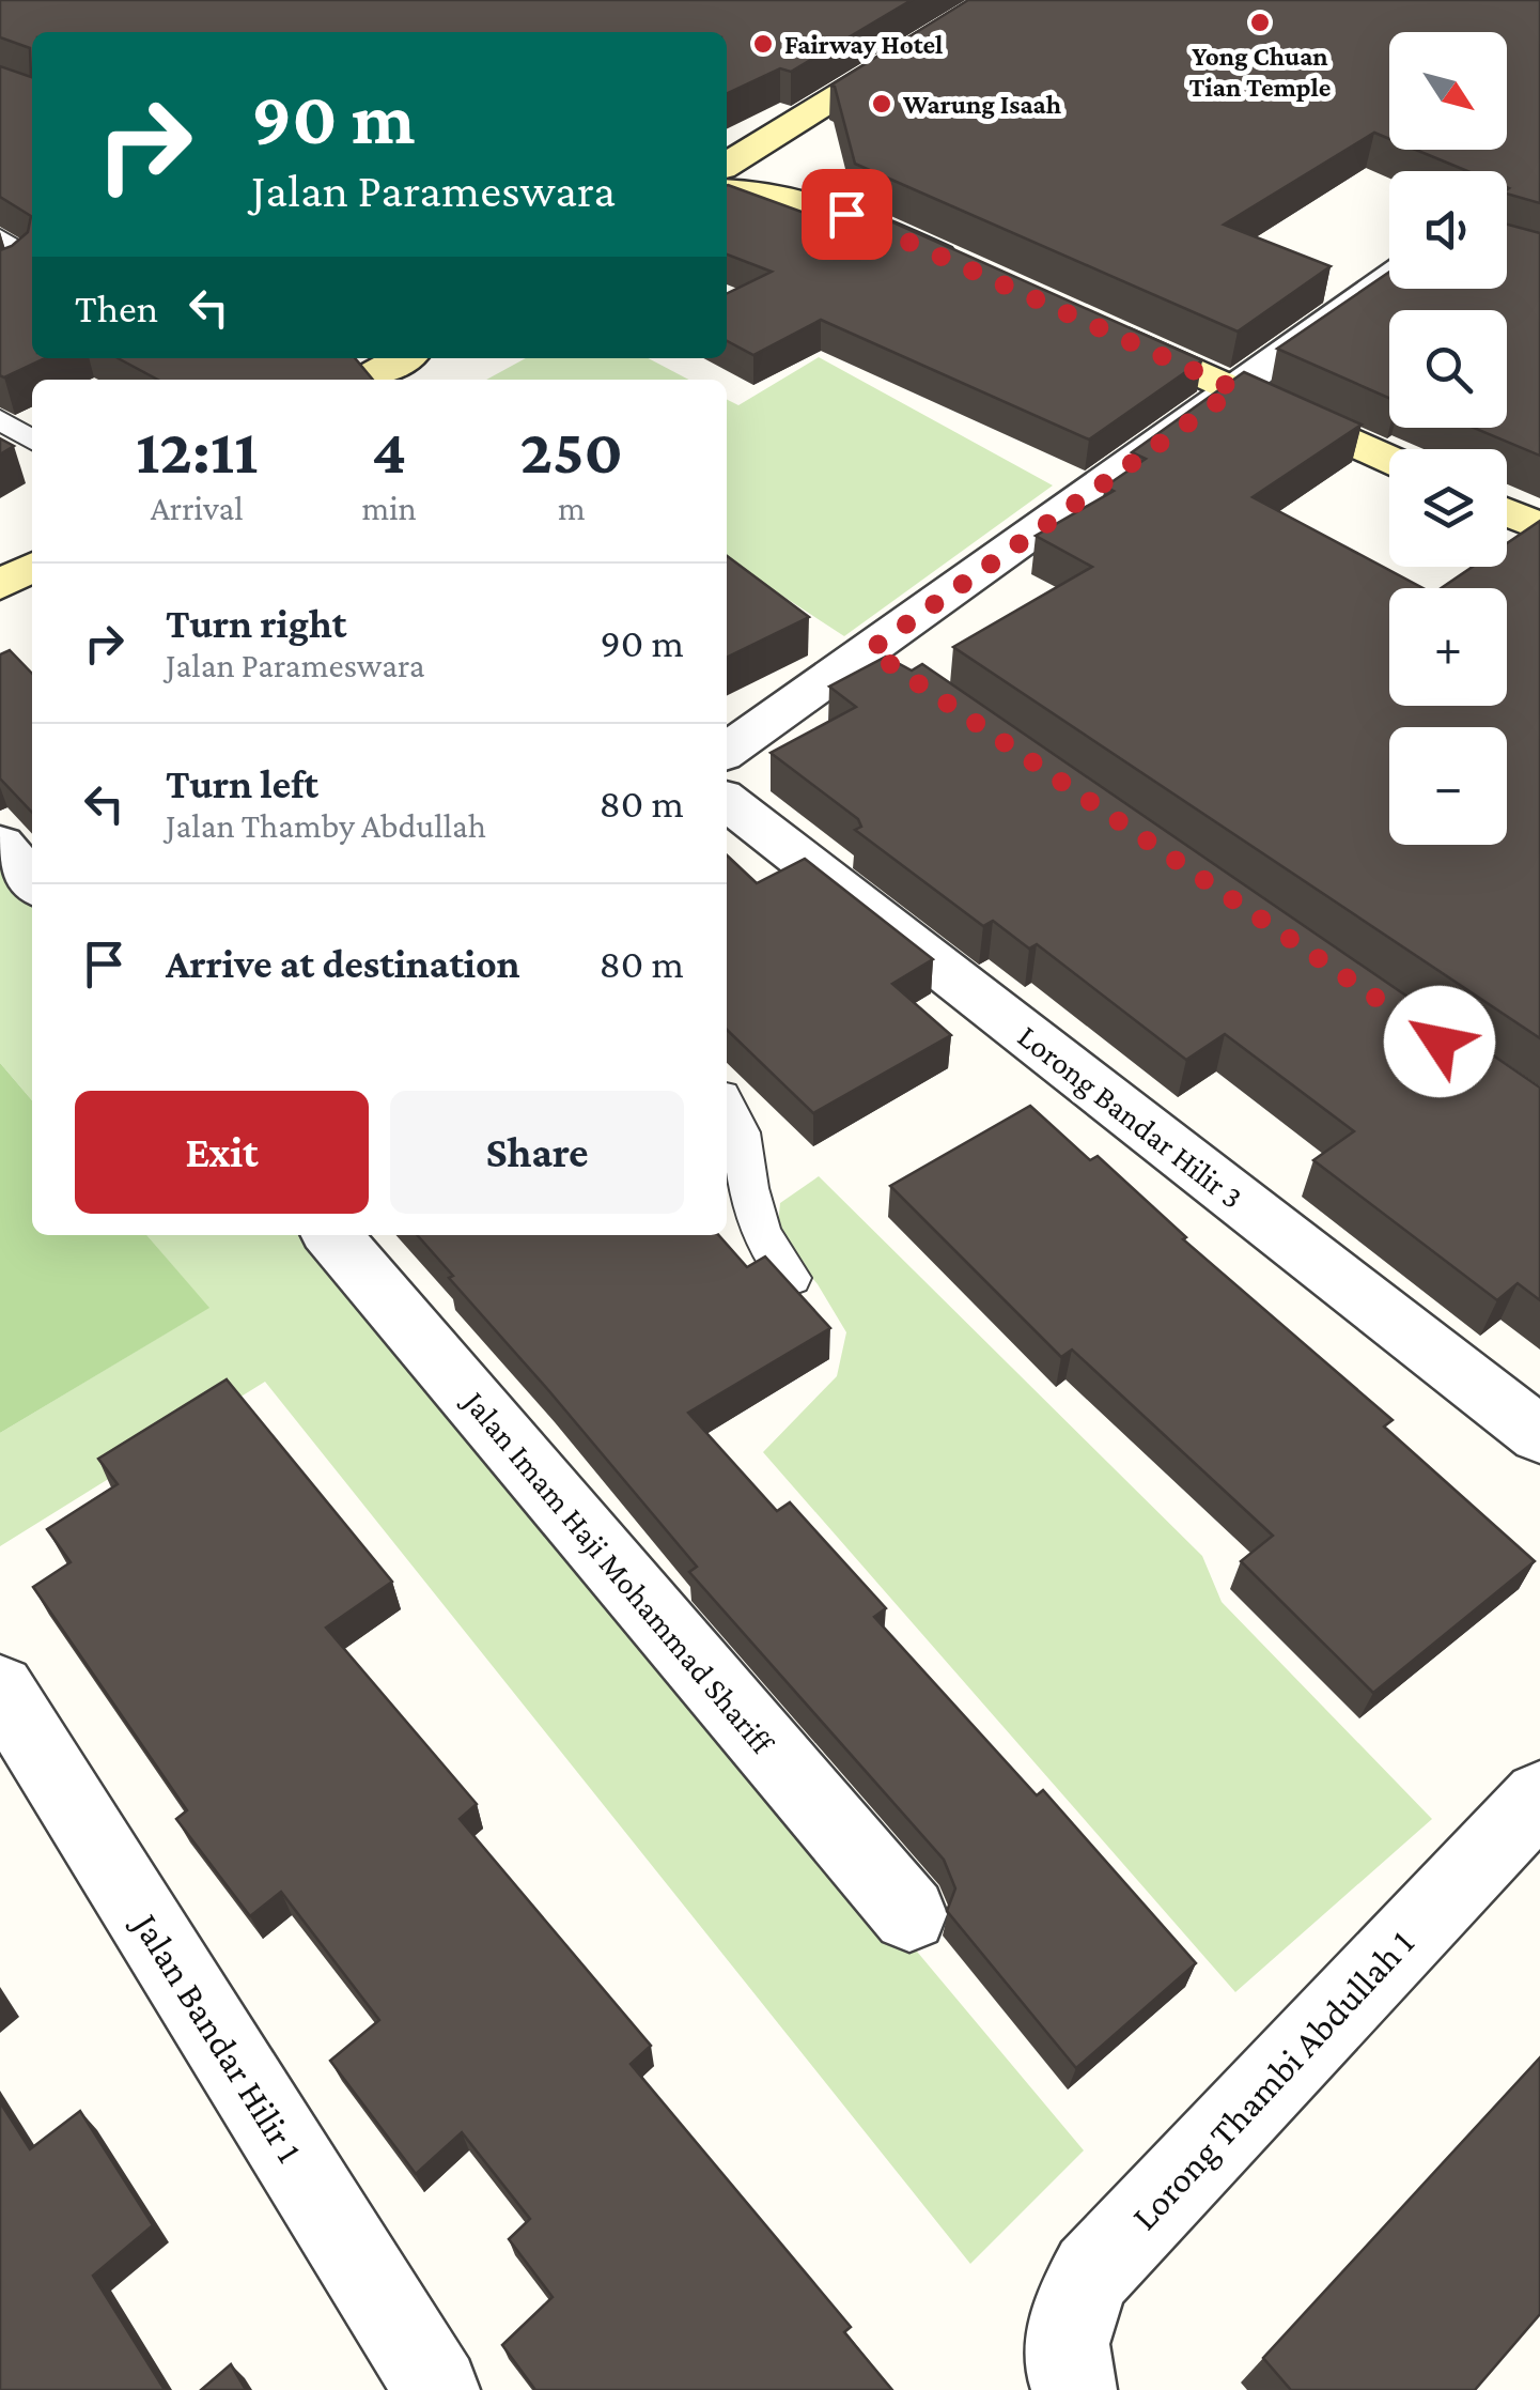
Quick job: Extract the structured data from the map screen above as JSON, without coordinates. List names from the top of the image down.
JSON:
{
  "streets": {
    "street": [
      "Lorong Bandar Hilir 3",
      "Jalan Imam Haji Mohammad Shariff",
      "Jalan Bandar Hilir 1",
      "Lorong Thambi Abdullah 1"
    ]
  },
  "places": ["Yong Chuan Tian Temple", "Fairway Hotel", "Warung Isaah"],
  "north": "bottom right",
  "page": {
    "map_buttons": ["+", "−"],
    "turn": ["90 m", "Jalan Parameswara"],
    "then": "Then",
    "eta": [
      "12:11",
      "Arrival",
      "4",
      "min",
      "250",
      "m"
    ],
    "list": [
      {
        "name": "Turn right",
        "note": "Jalan Parameswara",
        "value": "90 m"
      },
      {
        "name": "Turn left",
        "note": "Jalan Thamby Abdullah",
        "value": "80 m"
      },
      {
        "name": "Arrive at destination",
        "value": "80 m"
      }
    ],
    "buttons": ["Exit", "Share"]
  }
}
